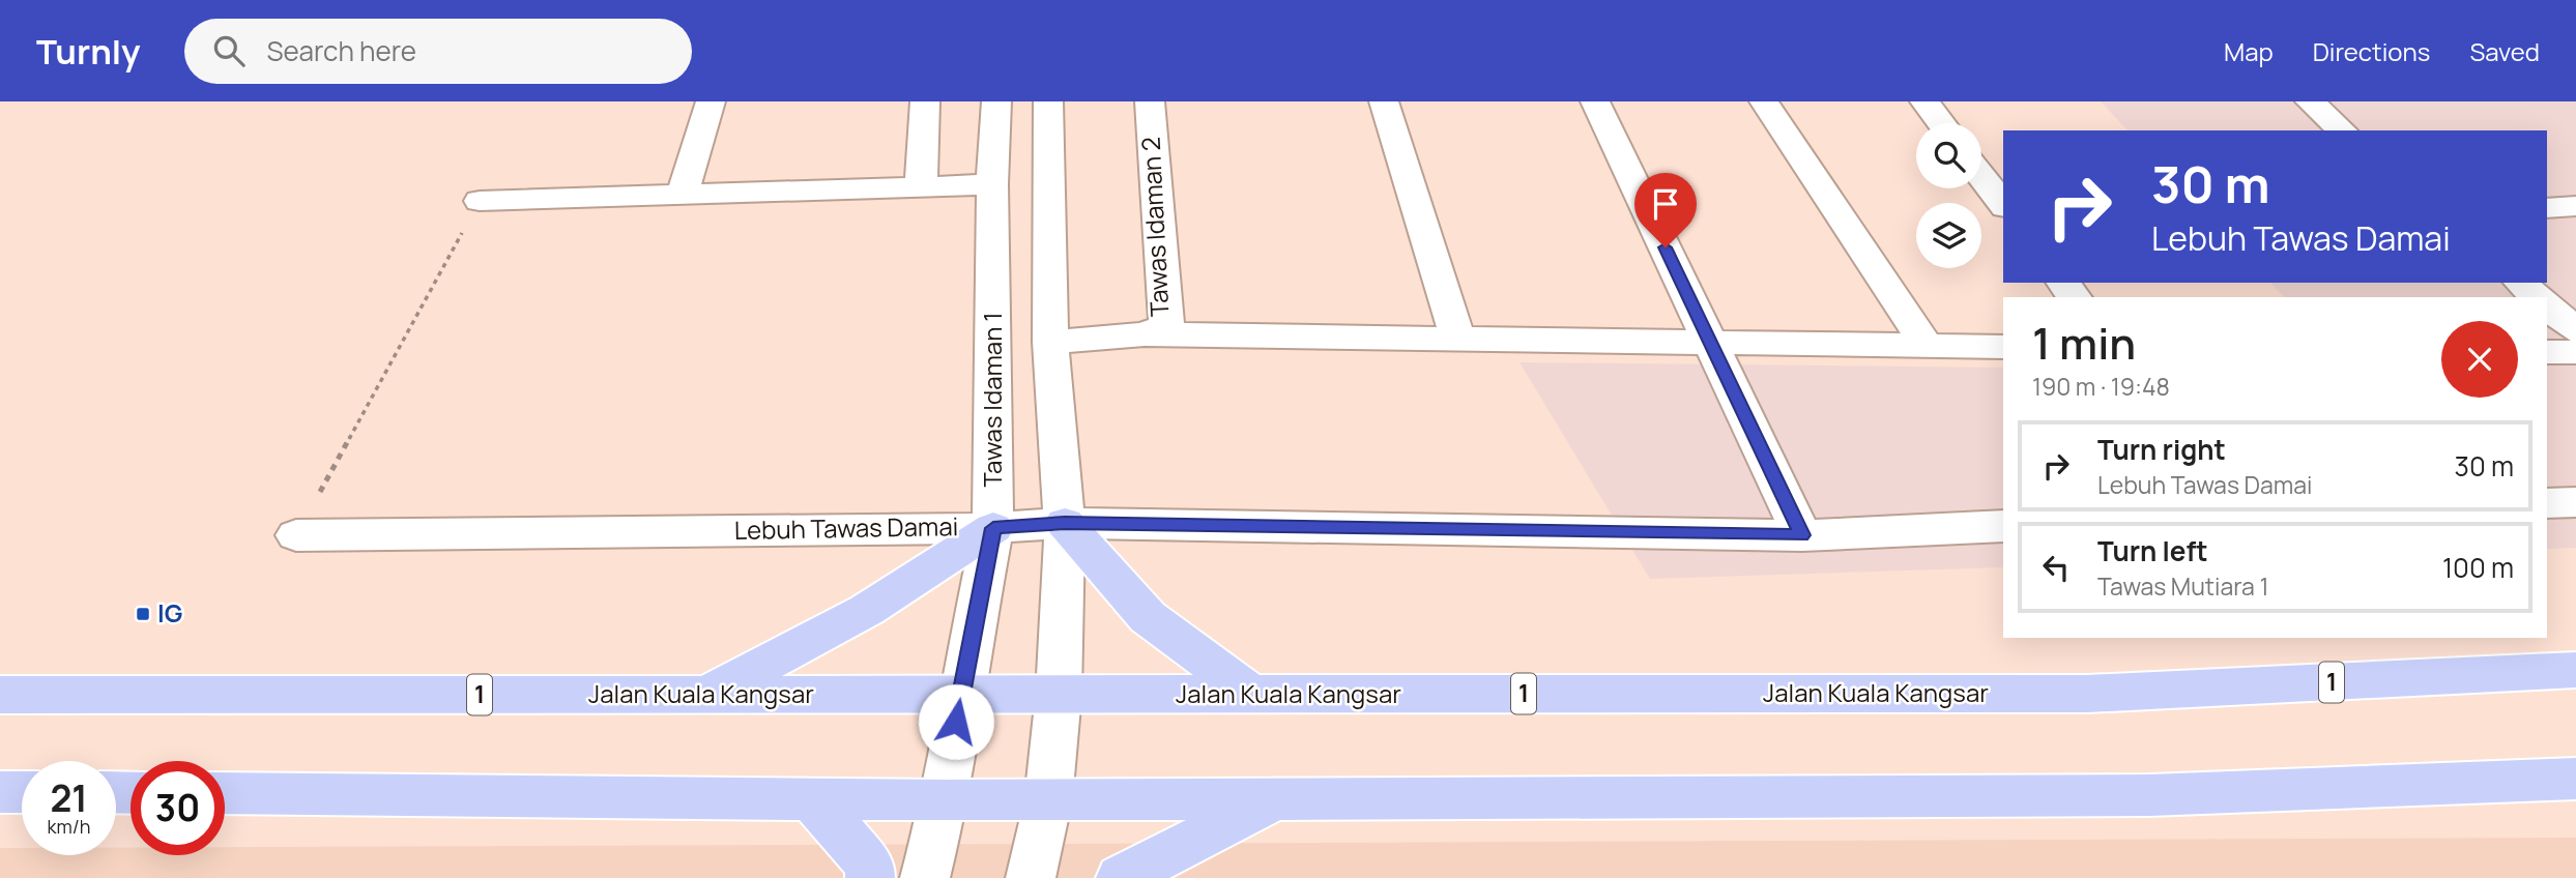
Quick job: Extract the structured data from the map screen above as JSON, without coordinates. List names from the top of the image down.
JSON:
{
  "streets": {
    "highway": ["1", "Jalan Kuala Kangsar"],
    "street": ["Tawas Idaman 2", "Tawas Idaman 1", "Lebuh Tawas Damai"]
  },
  "crossings": [
    ["Tawas Idaman 1", "Lebuh Tawas Damai"],
    ["Tawas Idaman 1", "Jalan Kuala Kangsar"]
  ],
  "places": {
    "transit": ["IG"]
  },
  "page": {
    "header": "Turnly",
    "search": "Search here",
    "nav": ["Map", "Directions", "Saved"],
    "turn": ["30 m", "Lebuh Tawas Damai"],
    "heading": ["1 min", "190 m · 19:48"],
    "list": [
      {
        "name": "Turn right",
        "note": "Lebuh Tawas Damai",
        "value": "30 m"
      },
      {
        "name": "Turn left",
        "note": "Tawas Mutiara 1",
        "value": "100 m"
      }
    ],
    "speed": "21 km/h",
    "limit": "30"
  }
}
